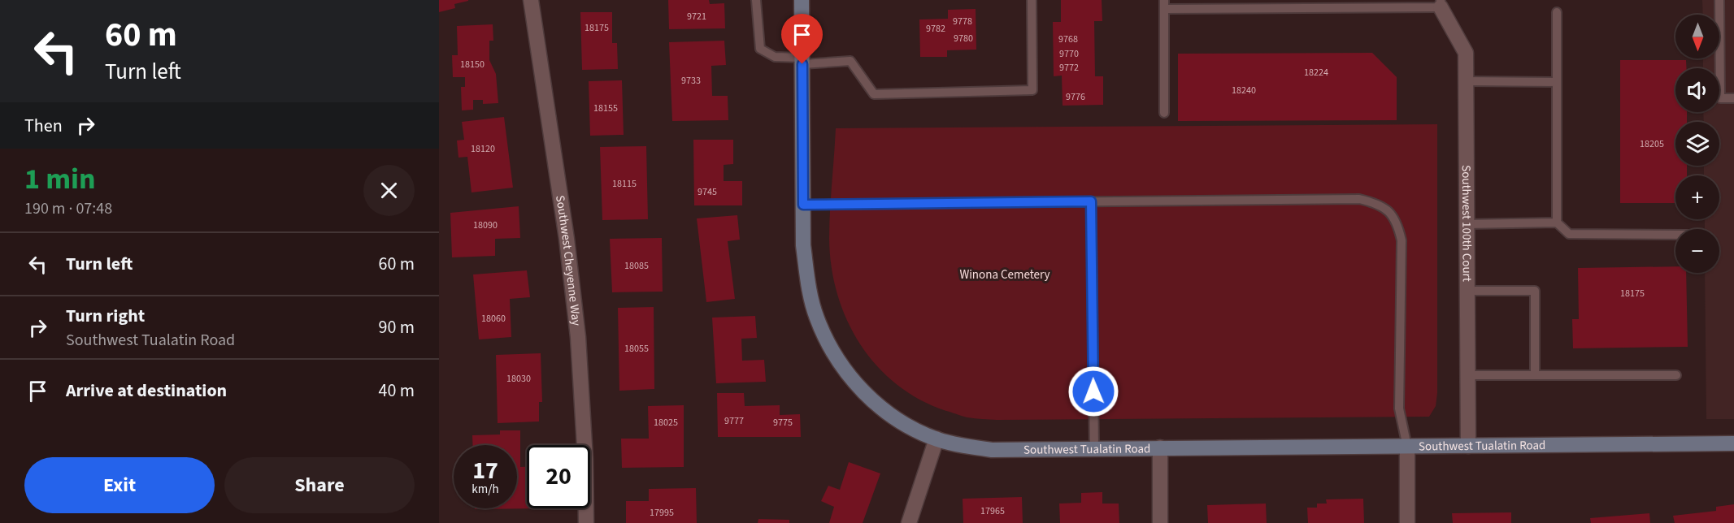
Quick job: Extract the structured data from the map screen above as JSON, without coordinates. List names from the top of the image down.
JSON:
{
  "streets": {
    "main road": ["Southwest Tualatin Road"],
    "street": ["Southwest 100th Court", "Southwest Cheyenne Way"]
  },
  "crossings": [
    ["Southwest 100th Court", "Southwest Tualatin Road"]
  ],
  "parks": ["Winona Cemetery"],
  "house_numbers": [
    "9721",
    "9778",
    "18175",
    "9782",
    "9780",
    "9768",
    "9770",
    "18150",
    "9772",
    "18224",
    "9733",
    "18240",
    "9776",
    "18155",
    "18205",
    "18120",
    "18115",
    "9745",
    "18090",
    "18085",
    "18175",
    "18060",
    "18055",
    "18030",
    "9777",
    "18025",
    "9775",
    "17965",
    "17995"
  ],
  "north": "bottom",
  "page": {
    "turn": ["60 m", "Turn left"],
    "map_buttons": ["+", "−"],
    "then": "Then",
    "heading": ["1 min", "190 m · 07:48"],
    "list": [
      {
        "name": "Turn left",
        "value": "60 m"
      },
      {
        "name": "Turn right",
        "note": "Southwest Tualatin Road",
        "value": "90 m"
      },
      {
        "name": "Arrive at destination",
        "value": "40 m"
      }
    ],
    "speed": "17 km/h",
    "limit": "20",
    "buttons": ["Exit", "Share"]
  }
}
